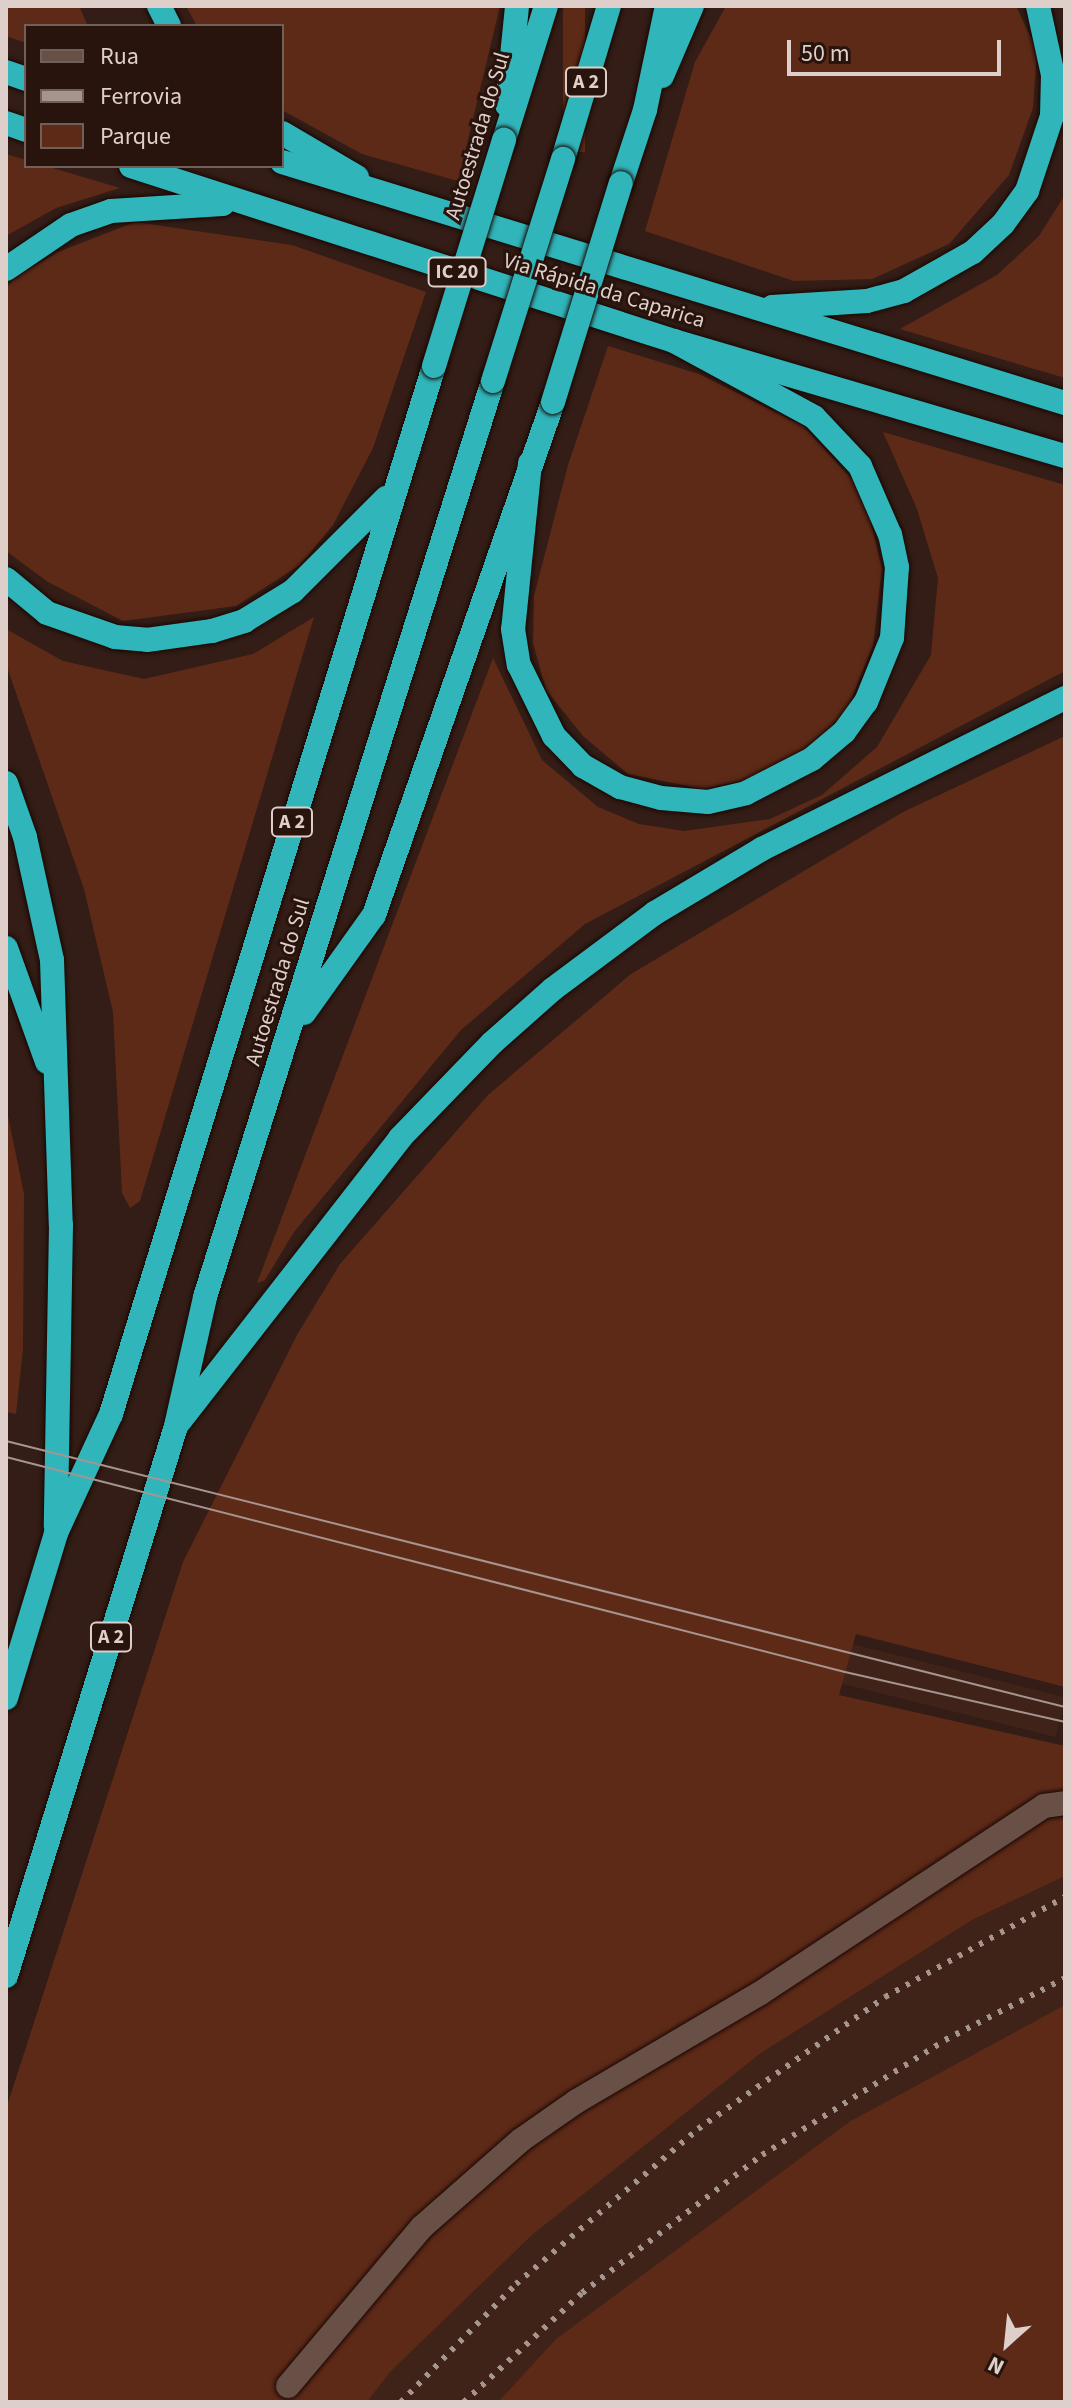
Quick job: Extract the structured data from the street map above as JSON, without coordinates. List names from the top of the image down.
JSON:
{
  "streets": {
    "highway": [
      "A 2",
      "Autoestrada do Sul",
      "IC 20",
      "Via Rápida da Caparica"
    ]
  },
  "crossings": [
    ["A 2", "Autoestrada do Sul"]
  ],
  "legend": ["Rua", "Ferrovia", "Parque"],
  "scale_bar": "50 m",
  "north": "bottom left"
}
